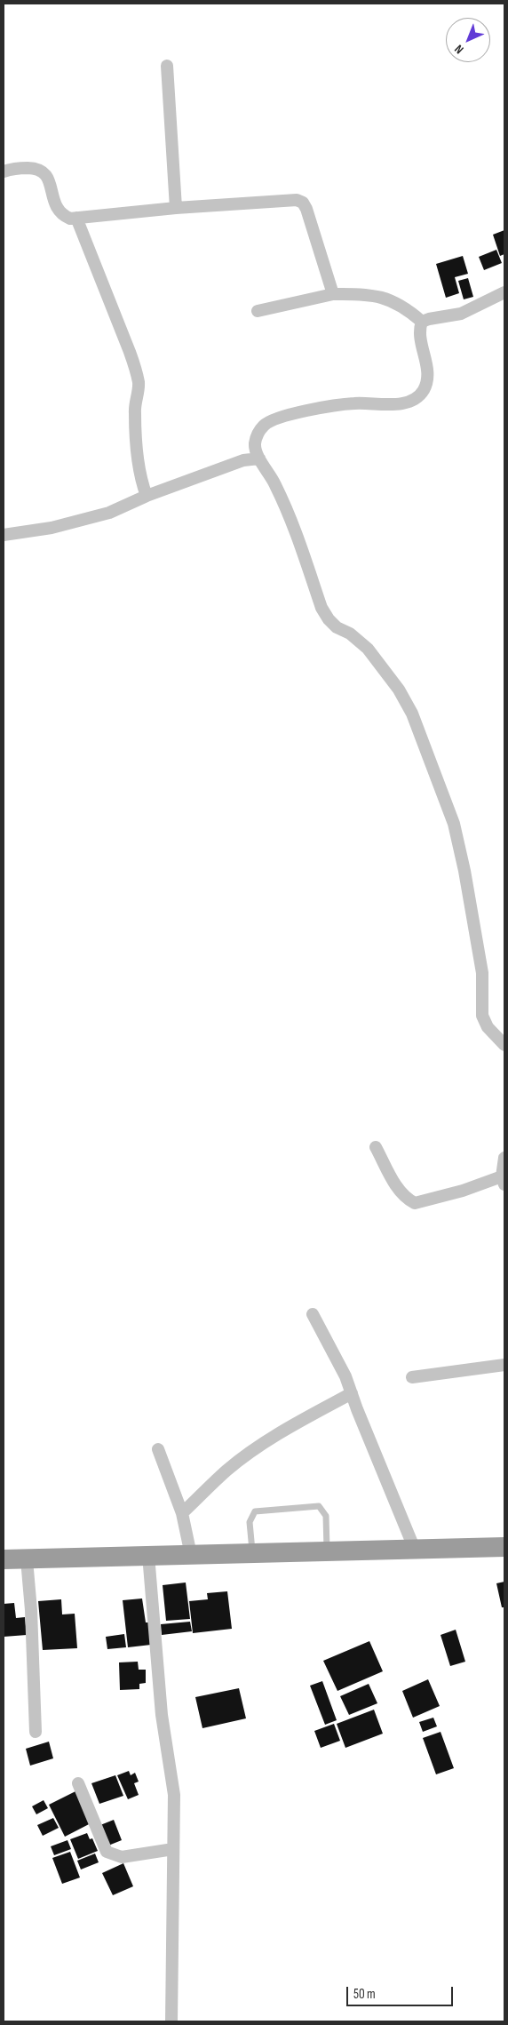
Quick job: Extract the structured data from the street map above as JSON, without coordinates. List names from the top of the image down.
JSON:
{
  "scale_bar": "50 m",
  "north": "bottom left"
}
